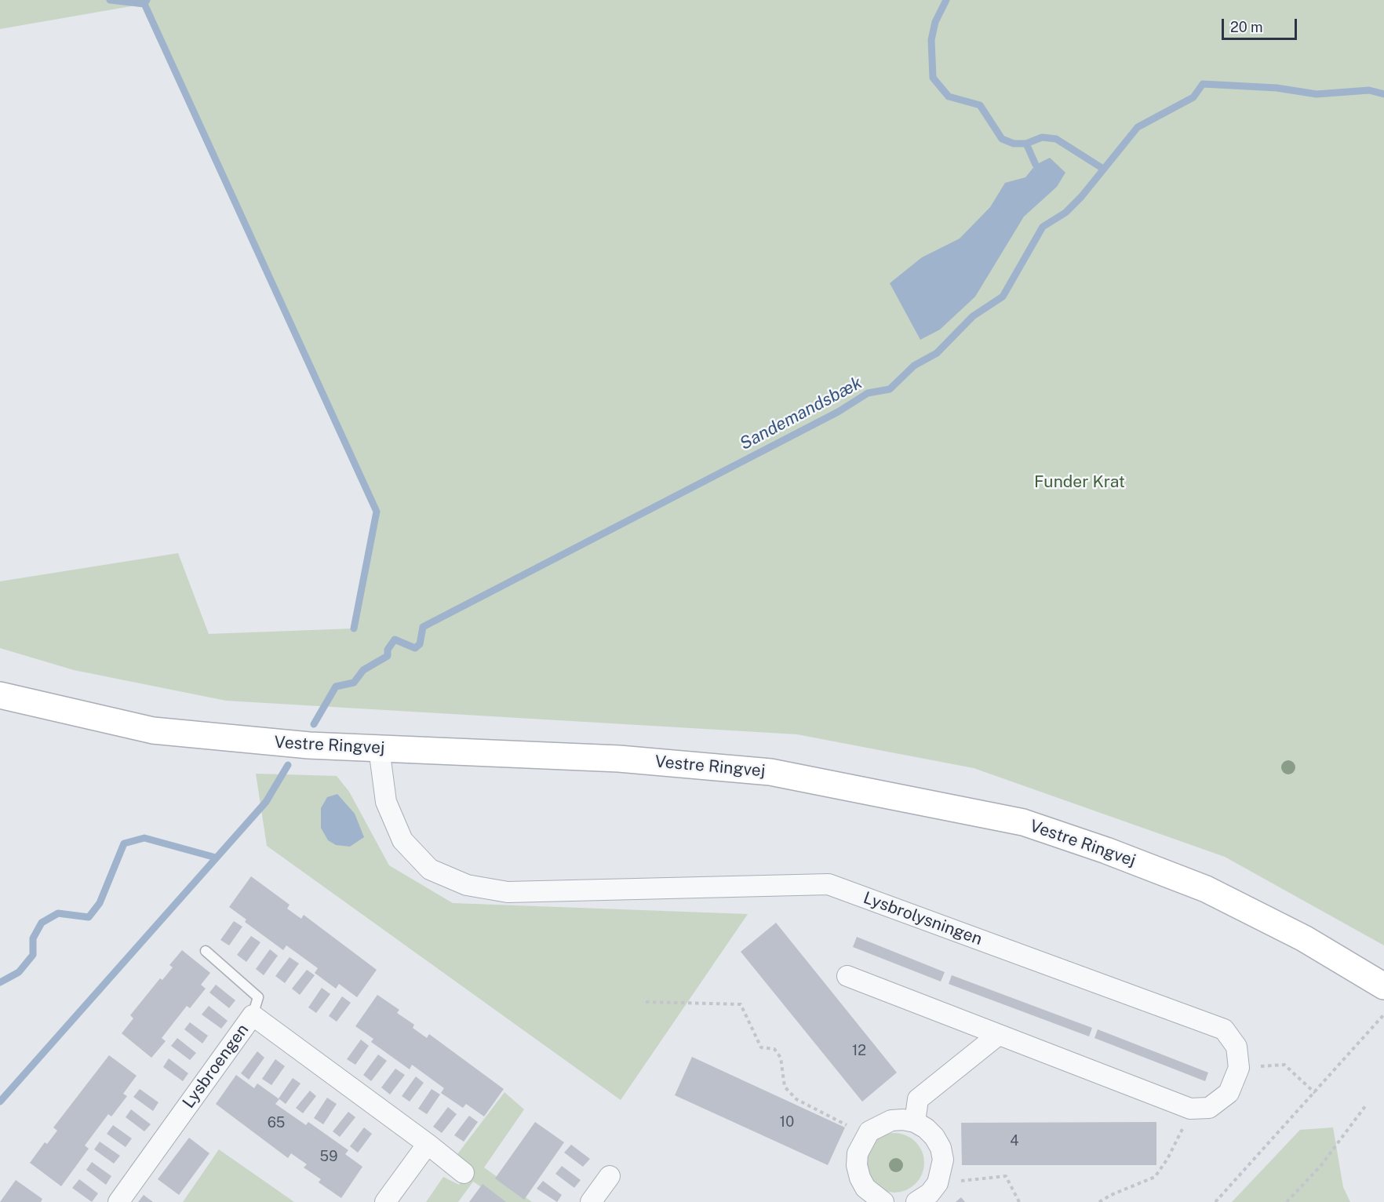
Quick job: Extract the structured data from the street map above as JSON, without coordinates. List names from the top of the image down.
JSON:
{
  "streets": {
    "main road": ["Vestre Ringvej"],
    "street": ["Lysbrolysningen", "Lysbroengen"]
  },
  "crossings": [
    ["Vestre Ringvej", "Lysbrolysningen"]
  ],
  "water": ["Sandemandsbæk"],
  "parks": ["Funder Krat"],
  "house_numbers": [
    "12",
    "10",
    "65",
    "4",
    "59"
  ],
  "scale_bar": "20 m"
}
